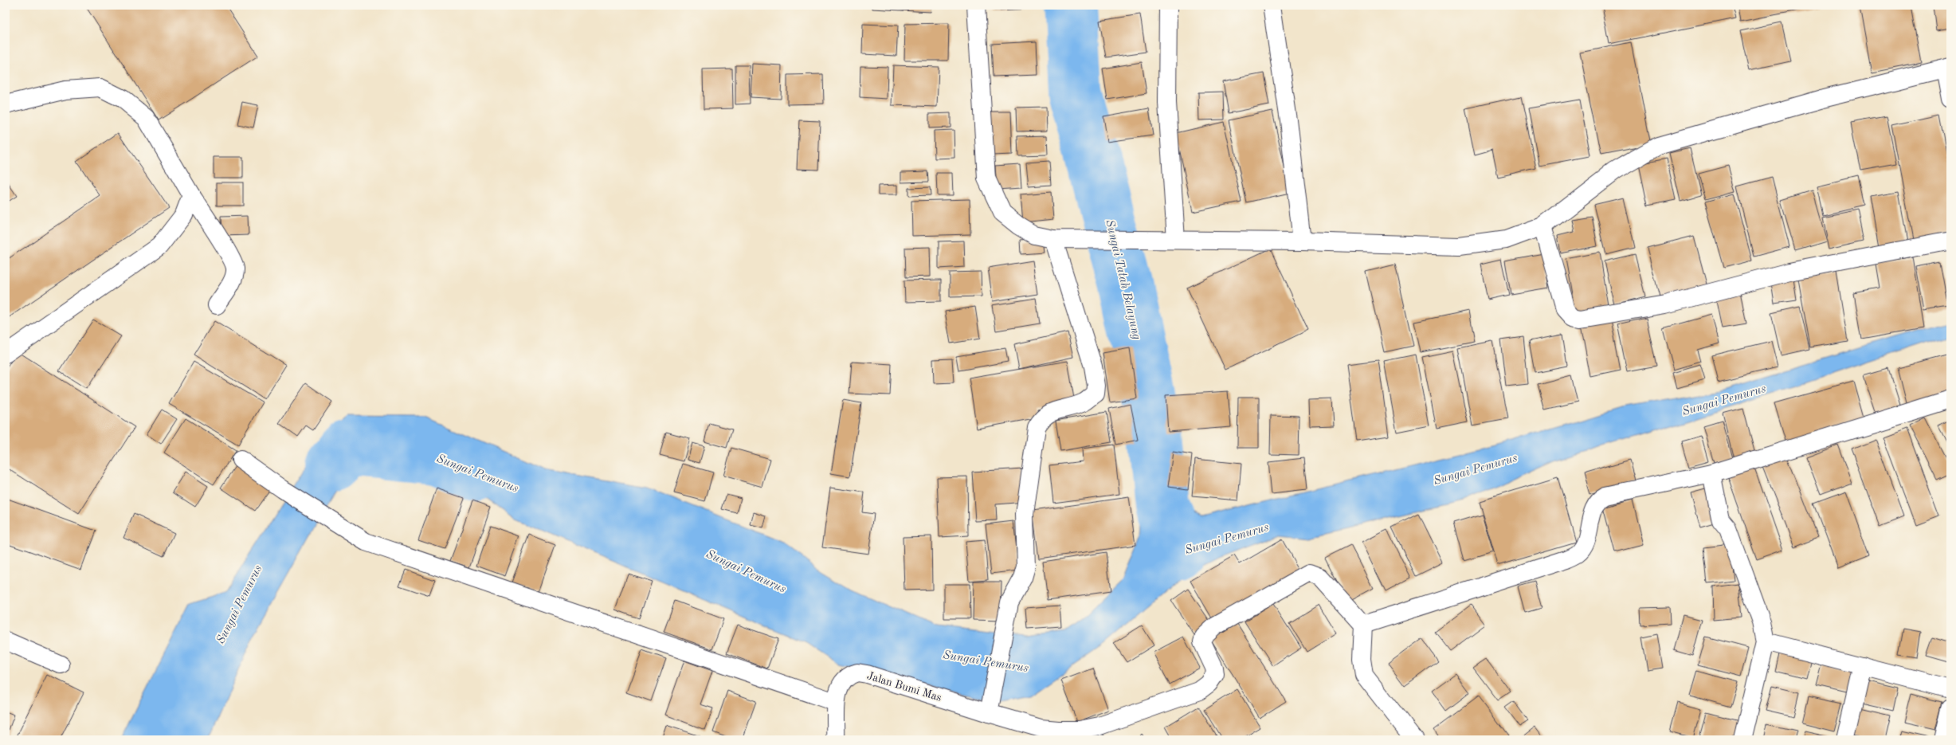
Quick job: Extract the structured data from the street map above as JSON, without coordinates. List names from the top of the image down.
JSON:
{
  "streets": {
    "street": ["Jalan Bumi Mas"]
  },
  "water": ["Sungai Tatah Belayung", "Sungai Pemurus"]
}
